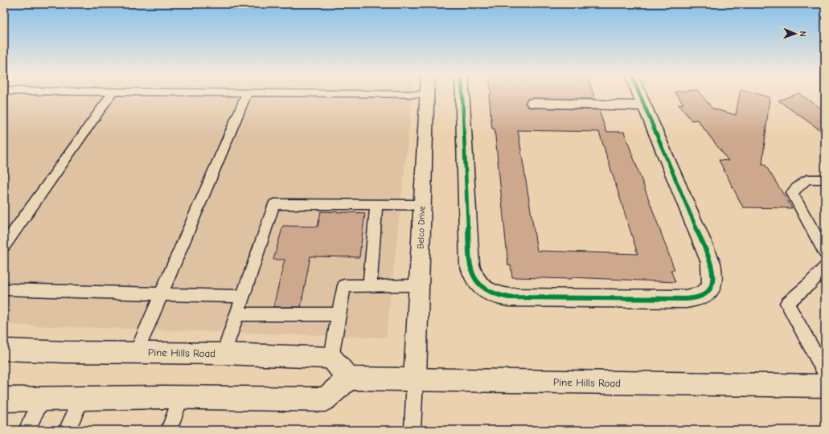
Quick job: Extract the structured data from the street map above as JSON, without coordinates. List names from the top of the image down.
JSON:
{
  "streets": {
    "street": ["Belco Drive", "Pine Hills Road"]
  },
  "crossings": [
    ["Belco Drive", "Pine Hills Road"]
  ],
  "north": "right"
}
